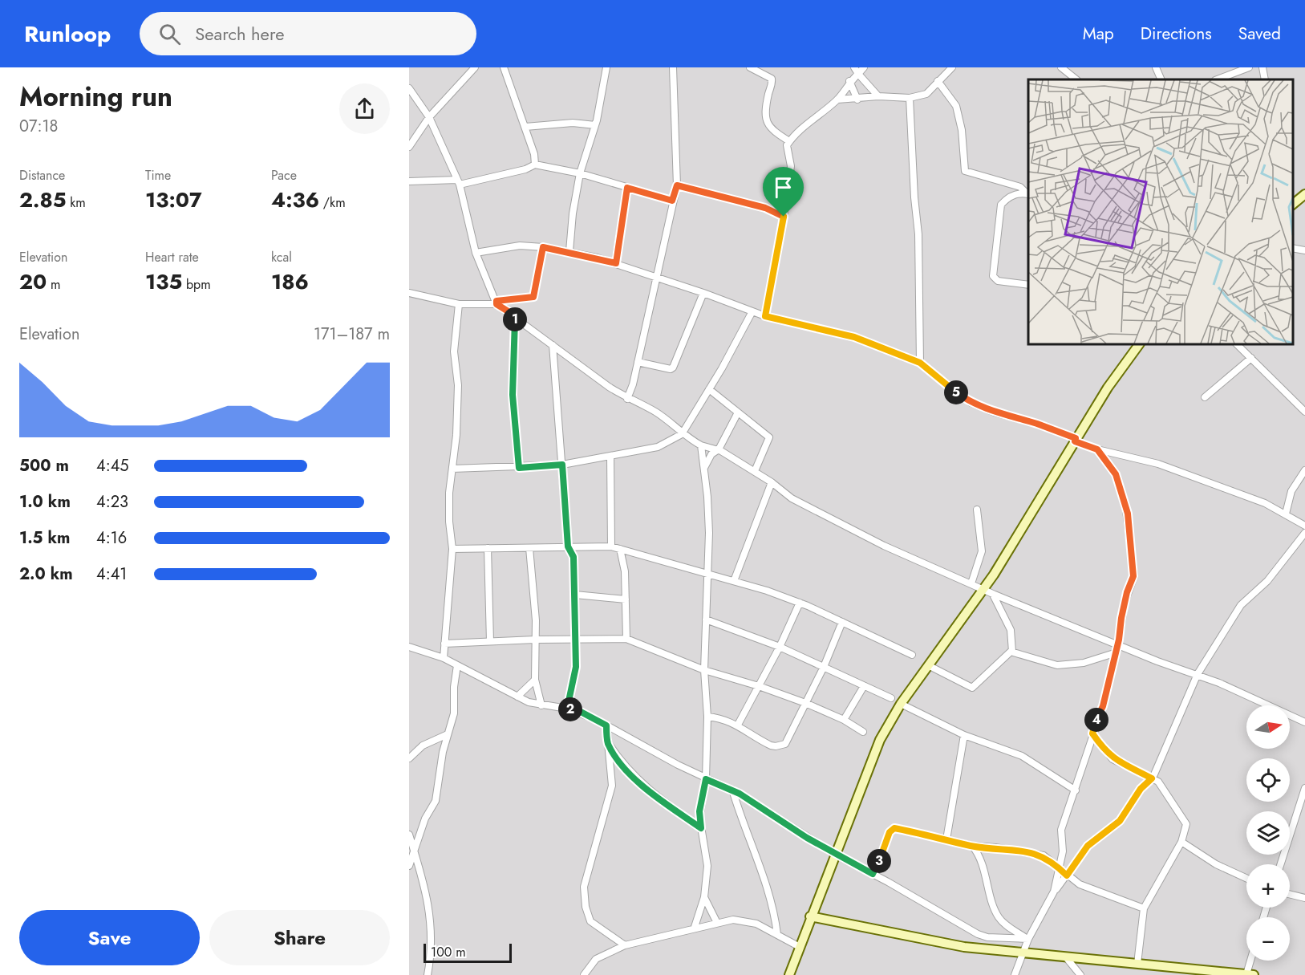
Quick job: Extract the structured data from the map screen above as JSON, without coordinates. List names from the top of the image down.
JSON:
{
  "scale_bar": "100 m",
  "north": "right",
  "page": {
    "header": "Runloop",
    "search": "Search here",
    "nav": ["Map", "Directions", "Saved"],
    "heading": ["Morning run", "07:18"],
    "stats": [
      ["Distance", "2.85 km"],
      ["Time", "13:07"],
      ["Pace", "4:36 /km"],
      ["Elevation", "20 m"],
      ["Heart rate", "135 bpm"],
      ["kcal", "186"]
    ],
    "pins": [
      "1",
      "5",
      "2",
      "4",
      "3"
    ],
    "chart": ["Elevation", "171–187 m"],
    "list": [
      {
        "name": "500 m",
        "note": "4:45"
      },
      {
        "name": "1.0 km",
        "note": "4:23"
      },
      {
        "name": "1.5 km",
        "note": "4:16"
      },
      {
        "name": "2.0 km",
        "note": "4:41"
      }
    ],
    "map_buttons": ["+", "−"],
    "buttons": ["Save", "Share"],
    "scale": "100 m"
  }
}
